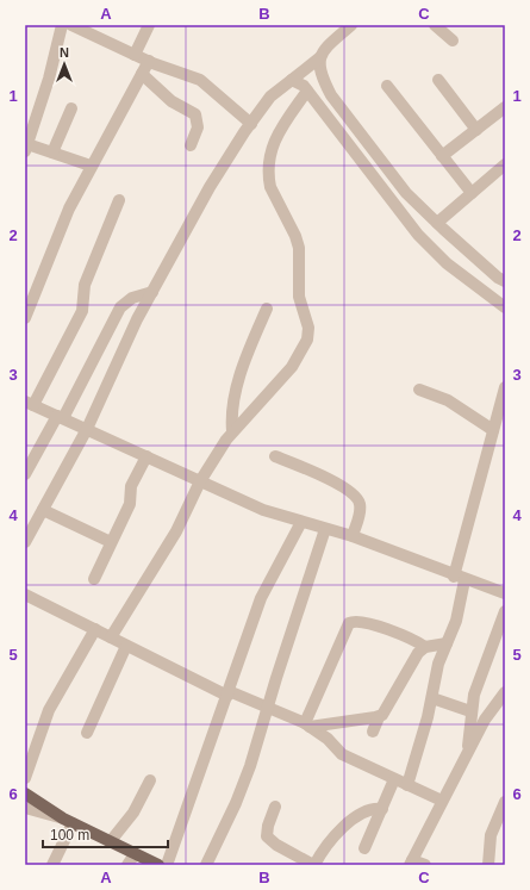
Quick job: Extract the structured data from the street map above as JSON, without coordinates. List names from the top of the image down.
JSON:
{
  "scale_bar": "100 m",
  "north": "top",
  "grid": {
    "columns": ["A", "B", "C"],
    "rows": [
      "1",
      "2",
      "3",
      "4",
      "5",
      "6"
    ]
  }
}
